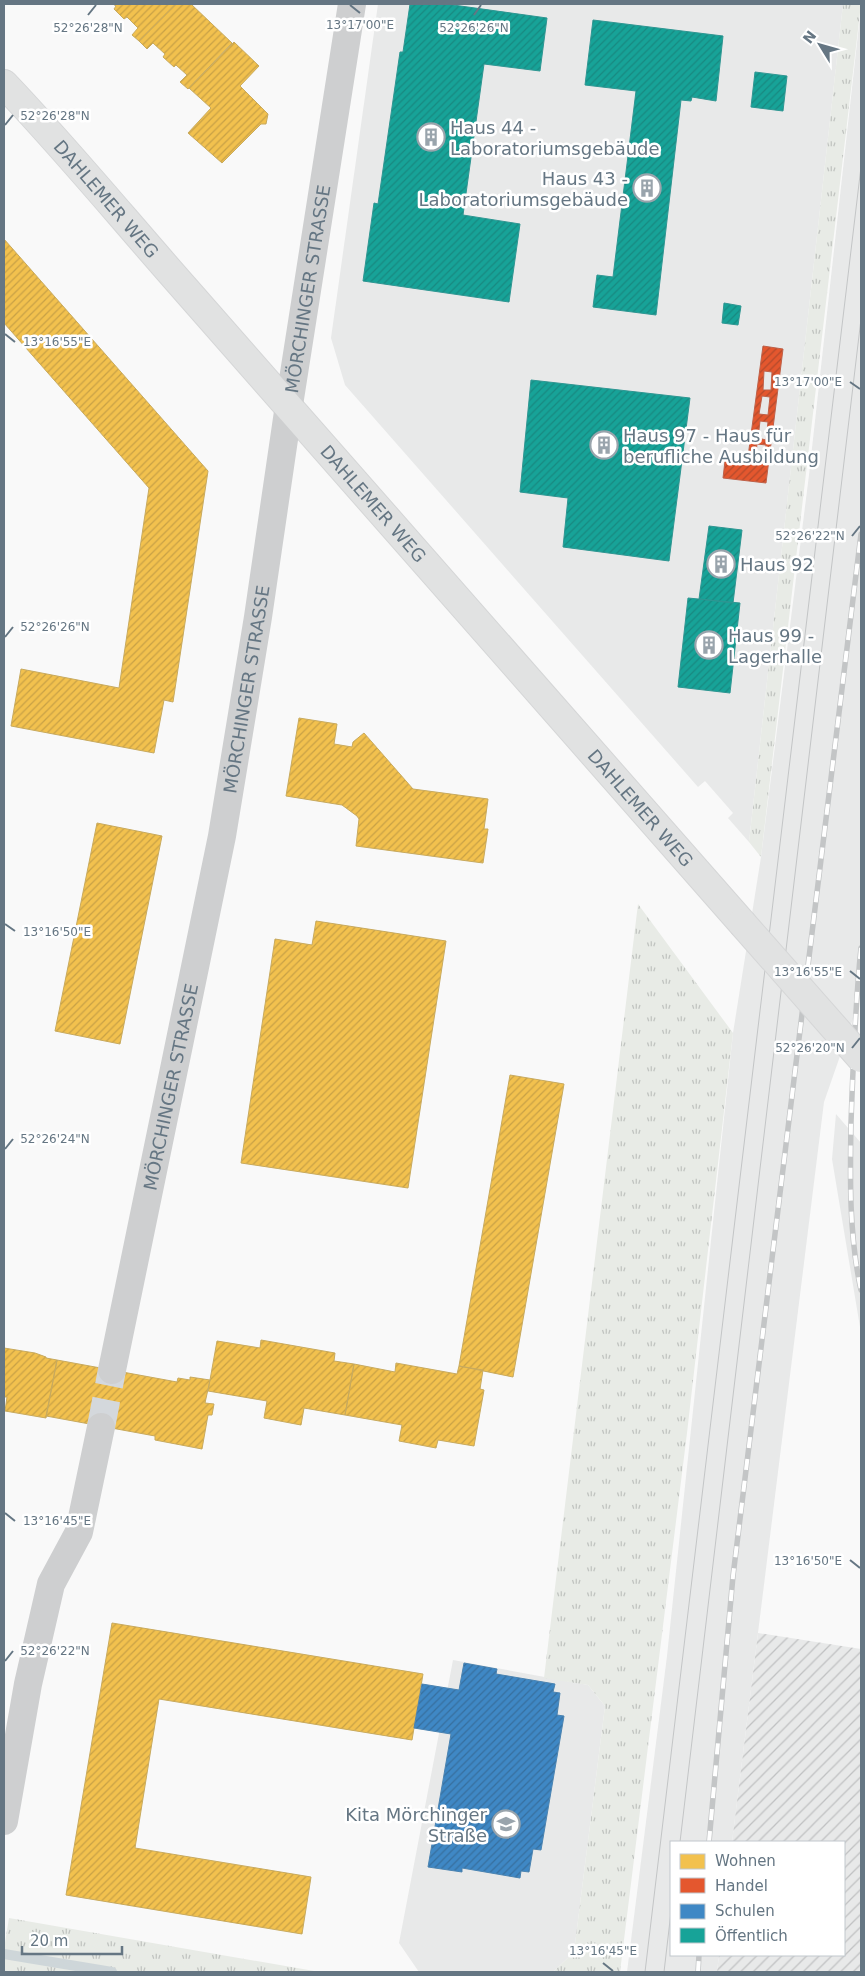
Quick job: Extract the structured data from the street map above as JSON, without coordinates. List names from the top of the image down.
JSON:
{
  "streets": {
    "main road": ["DAHLEMER WEG"],
    "street": ["MÖRCHINGER STRASSE"]
  },
  "crossings": [
    ["DAHLEMER WEG", "MÖRCHINGER STRASSE"]
  ],
  "places": {
    "building": [
      "Haus 44 - Laboratoriumsgebäude",
      "Haus 43 - Laboratoriumsgebäude",
      "Haus 97 - Haus für berufliche Ausbildung",
      "Haus 92",
      "Haus 99 - Lagerhalle"
    ],
    "school or university": ["Kita Mörchinger Straße"]
  },
  "legend": [
    "Wohnen",
    "Handel",
    "Schulen",
    "Öffentlich"
  ],
  "scale_bar": "20 m",
  "north": "top left",
  "coordinates": [
    "13°17'00\"E",
    "52°26'28\"N",
    "52°26'26\"N",
    "13°16'55\"E",
    "52°26'22\"N",
    "13°16'50\"E",
    "52°26'20\"N",
    "52°26'24\"N",
    "13°16'45\"E"
  ]
}
